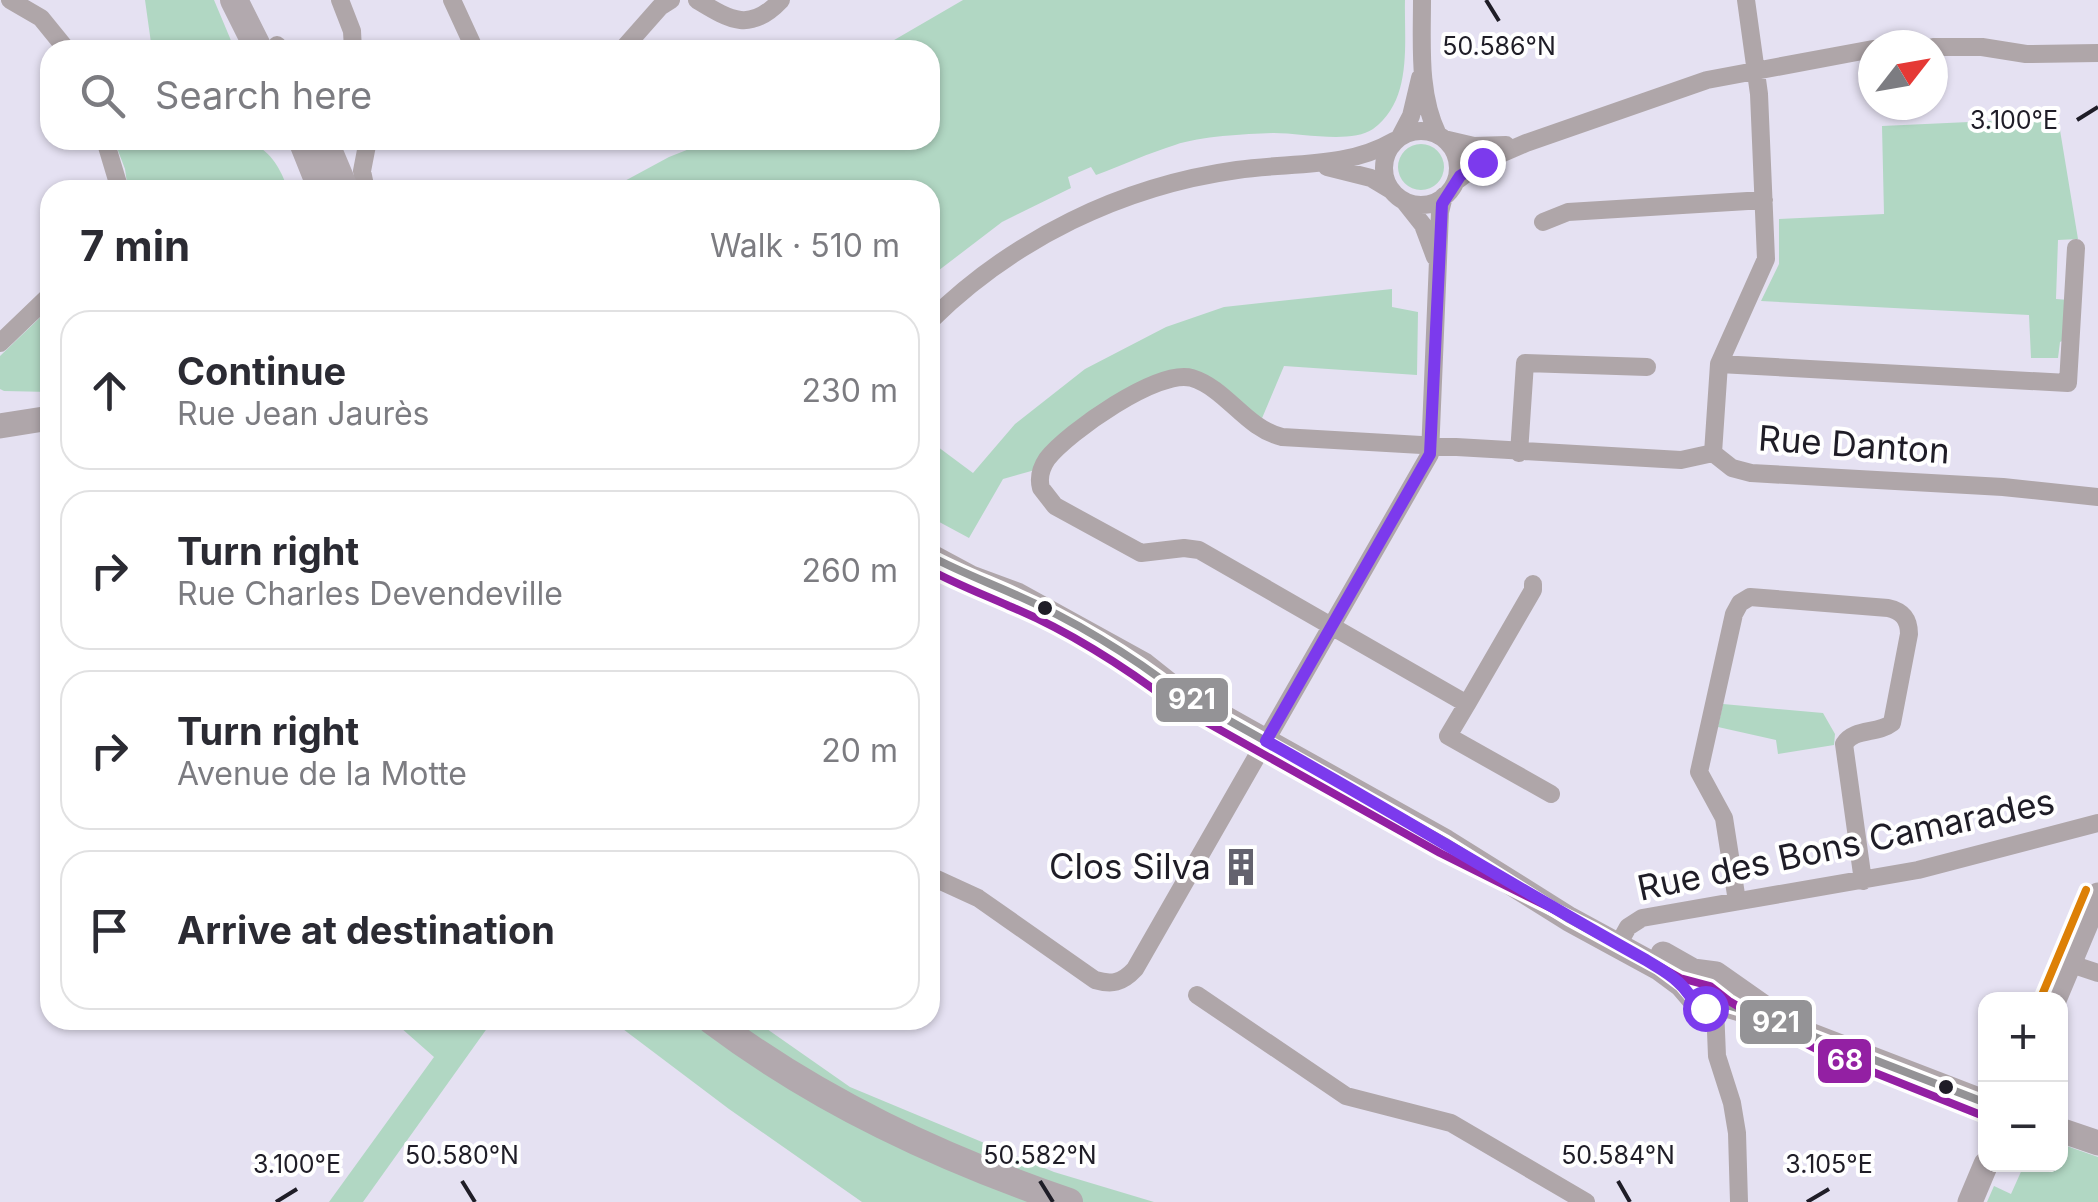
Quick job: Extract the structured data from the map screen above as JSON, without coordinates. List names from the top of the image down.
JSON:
{
  "streets": {
    "street": ["Rue Danton", "Rue des Bons Camarades"]
  },
  "places": {
    "building": ["Clos Silva"]
  },
  "lines": ["transit line 921", "transit line 68"],
  "north": "top right",
  "page": {
    "search": "Search here",
    "heading": ["7 min", "Walk · 510 m"],
    "list": [
      ["Continue", "Rue Jean Jaurès", "230 m"],
      ["Turn right", "Rue Charles Devendeville", "260 m"],
      ["Turn right", "Avenue de la Motte", "20 m"],
      "Arrive at destination"
    ],
    "map_buttons": ["+", "−"]
  },
  "coordinates": [
    "50.586°N",
    "3.100°E",
    "50.580°N",
    "50.582°N",
    "50.584°N",
    "3.105°E"
  ]
}
